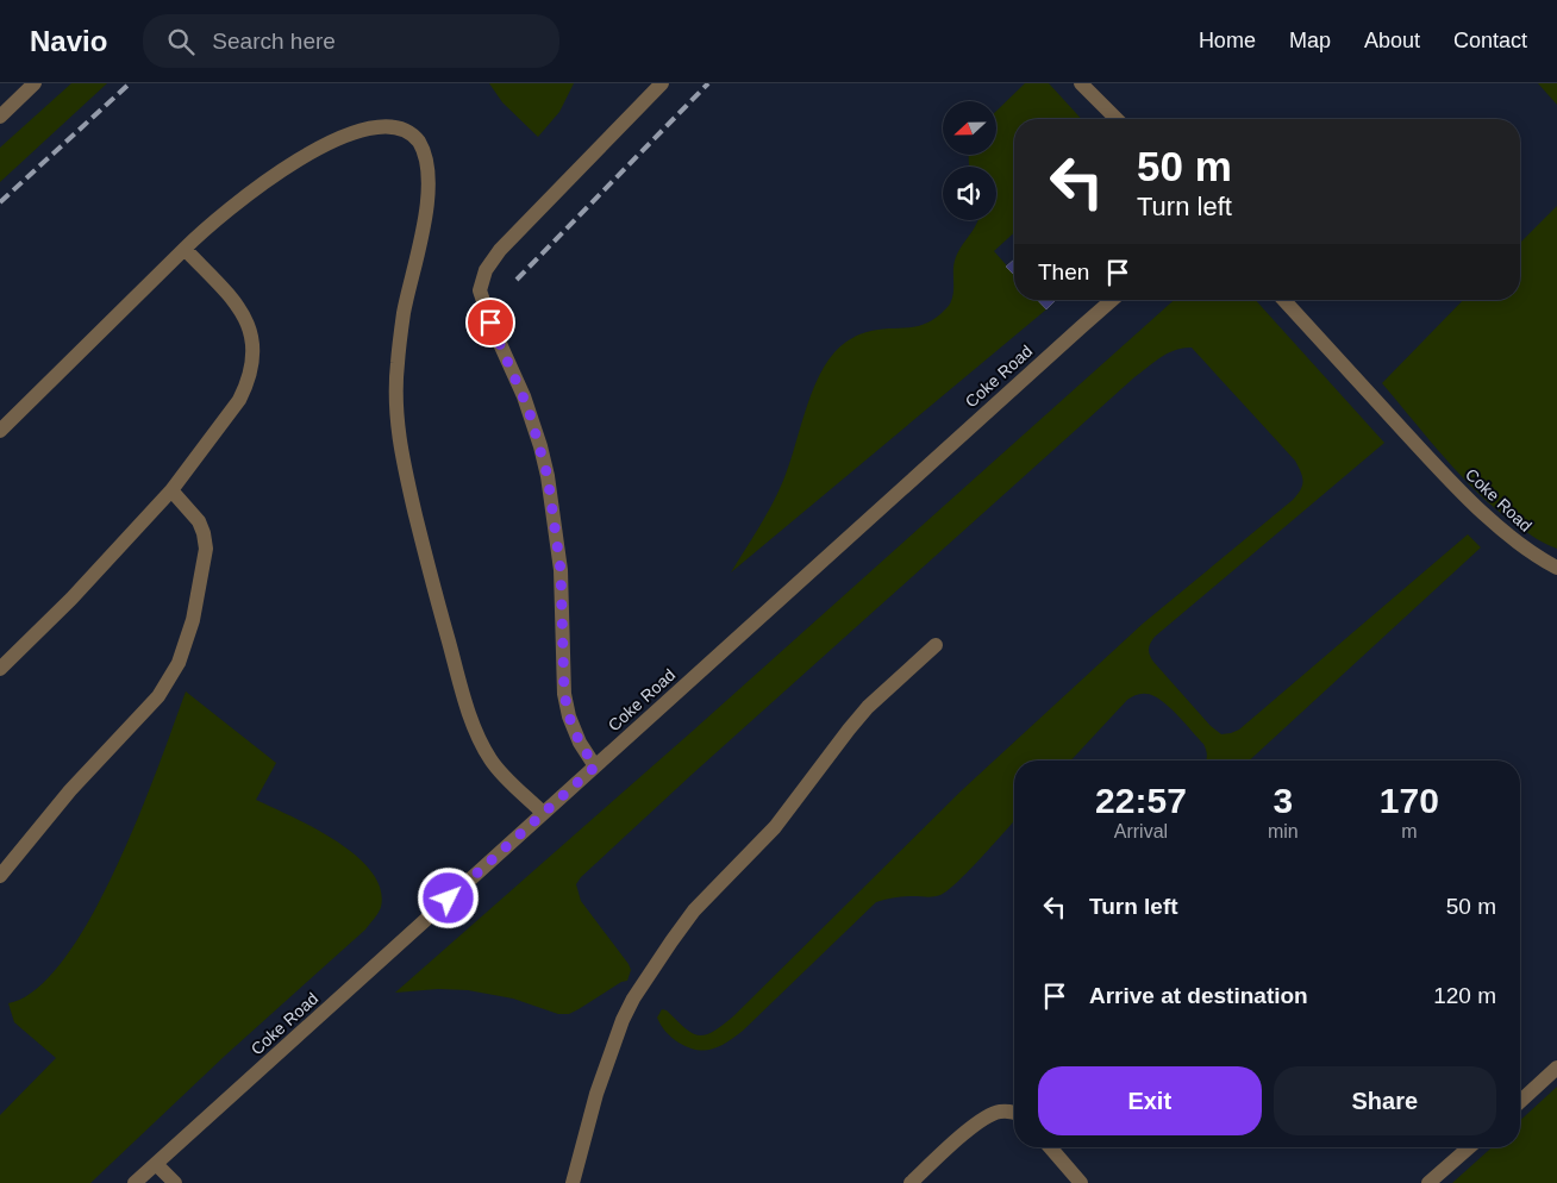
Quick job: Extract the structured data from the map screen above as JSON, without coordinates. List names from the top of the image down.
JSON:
{
  "streets": {
    "lane": ["Coke Road"]
  },
  "north": "left",
  "page": {
    "header": "Navio",
    "search": "Search here",
    "nav": [
      "Home",
      "Map",
      "About",
      "Contact"
    ],
    "turn": ["50 m", "Turn left"],
    "then": "Then",
    "eta": [
      "22:57",
      "Arrival",
      "3",
      "min",
      "170",
      "m"
    ],
    "list": [
      {
        "name": "Turn left",
        "value": "50 m"
      },
      {
        "name": "Arrive at destination",
        "value": "120 m"
      }
    ],
    "buttons": ["Exit", "Share"]
  }
}
